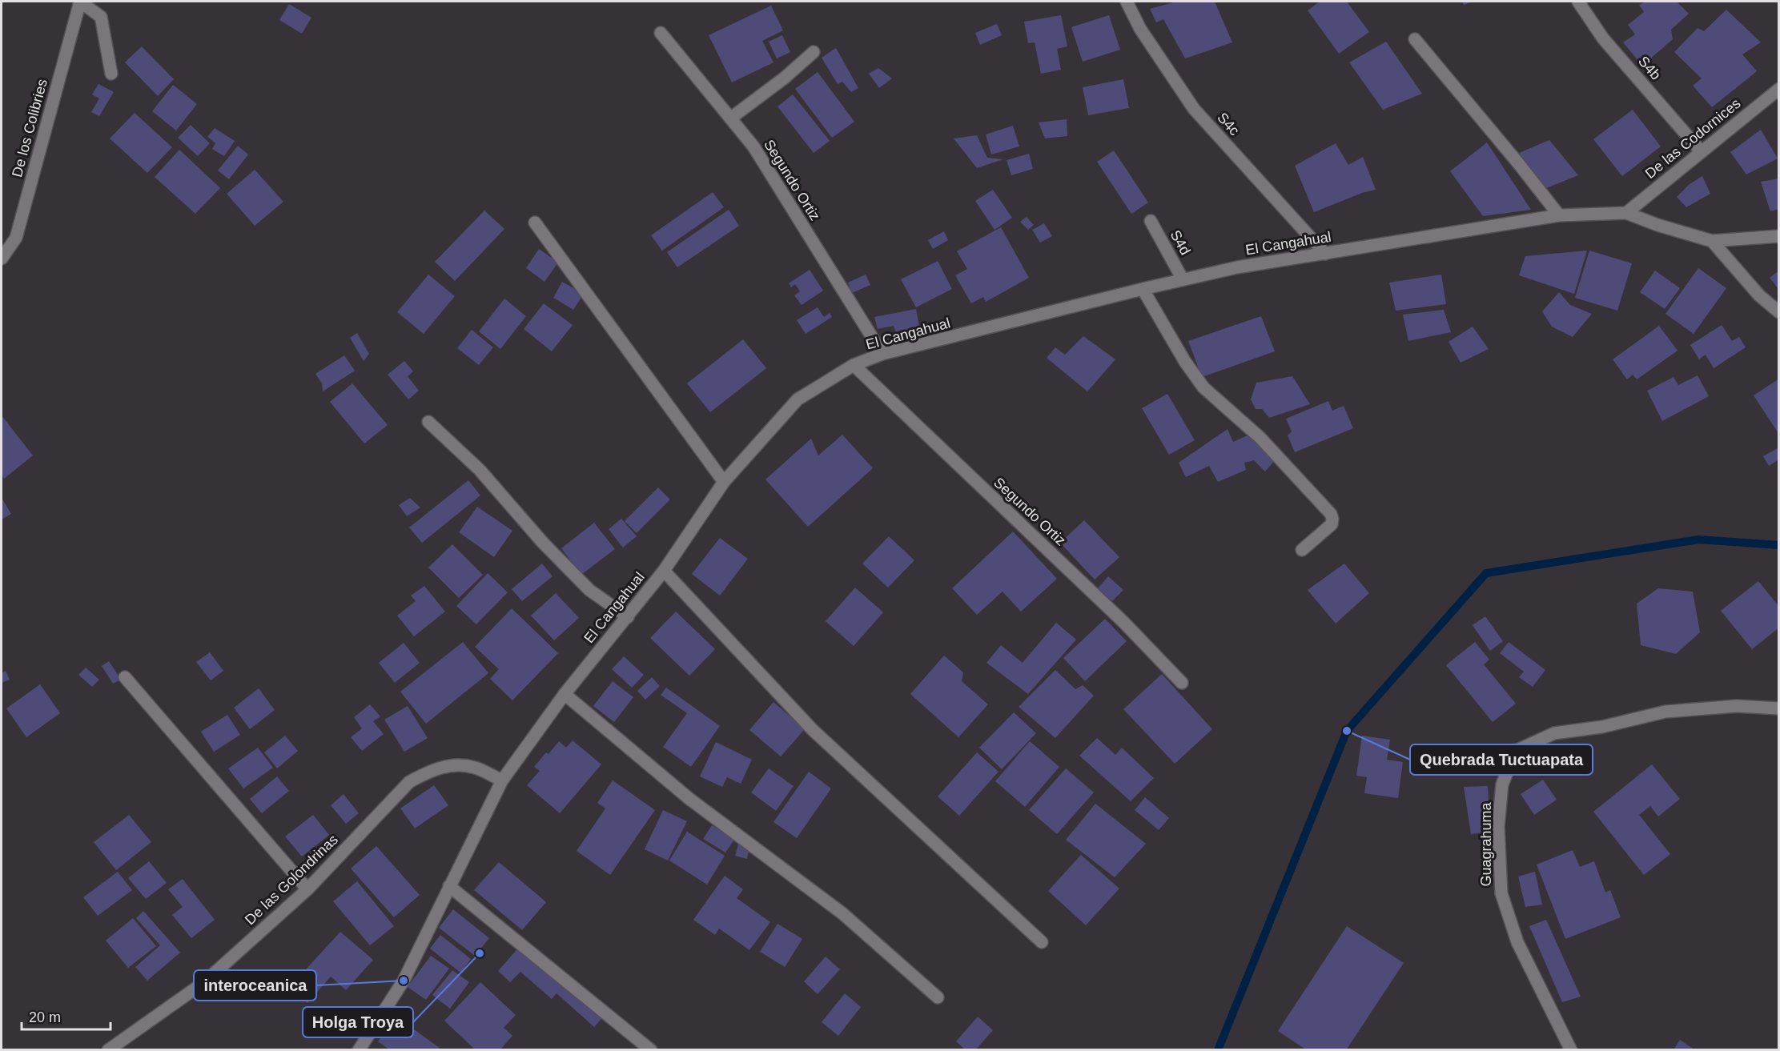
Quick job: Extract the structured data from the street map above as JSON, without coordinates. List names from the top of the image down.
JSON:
{
  "streets": {
    "street": [
      "S4b",
      "S4c",
      "De los Colibries",
      "De las Codornices",
      "Segundo Ortiz",
      "S4d",
      "El Cangahual",
      "Guagrahuma",
      "De las Golondrinas"
    ]
  },
  "crossings": [
    ["S4b", "De las Codornices"],
    ["S4c", "El Cangahual"],
    ["De las Codornices", "El Cangahual"],
    ["Segundo Ortiz", "El Cangahual"],
    ["S4d", "El Cangahual"],
    ["El Cangahual", "De las Golondrinas"]
  ],
  "places": ["Quebrada Tuctuapata", "Holga Troya", "interoceanica"],
  "scale_bar": "20 m"
}
